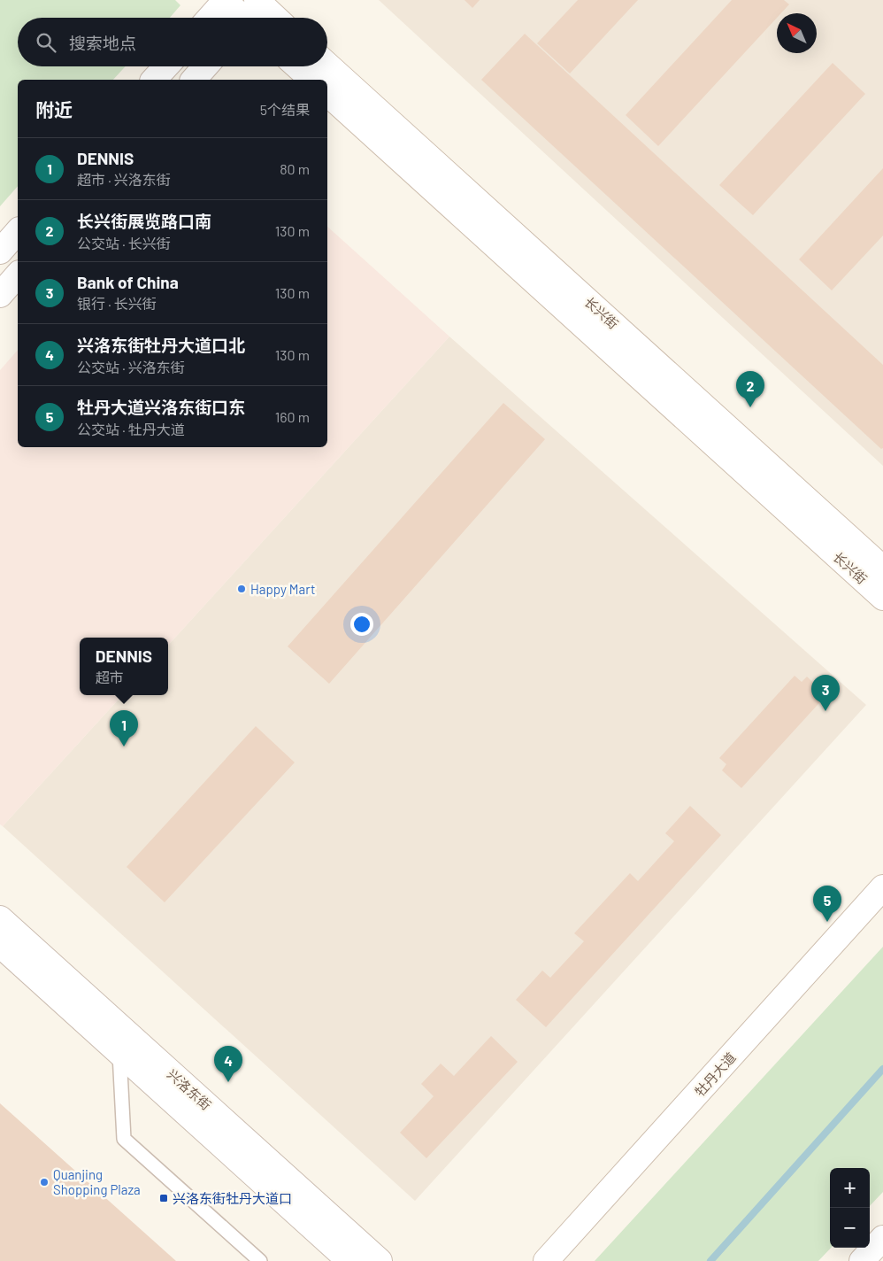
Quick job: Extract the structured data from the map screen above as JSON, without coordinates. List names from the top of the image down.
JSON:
{
  "streets": {
    "main road": ["长兴街", "牡丹大道", "兴洛东街"]
  },
  "places": {
    "other": ["Happy Mart", "Quanjing Shopping Plaza"],
    "transit": ["兴洛东街牡丹大道口"]
  },
  "north": "top left",
  "page": {
    "search": "搜索地点",
    "heading": ["附近", "5个结果"],
    "list": [
      {
        "mark": "1",
        "name": "DENNIS",
        "note": "超市 · 兴洛东街",
        "value": "80 m"
      },
      {
        "mark": "2",
        "name": "长兴街展览路口南",
        "note": "公交站 · 长兴街",
        "value": "130 m"
      },
      {
        "mark": "3",
        "name": "Bank of China",
        "note": "银行 · 长兴街",
        "value": "130 m"
      },
      {
        "mark": "4",
        "name": "兴洛东街牡丹大道口北",
        "note": "公交站 · 兴洛东街",
        "value": "130 m"
      },
      {
        "mark": "5",
        "name": "牡丹大道兴洛东街口东",
        "note": "公交站 · 牡丹大道",
        "value": "160 m"
      }
    ],
    "pins": [
      "2",
      "3",
      "1",
      "5",
      "4"
    ],
    "popup": ["DENNIS", "超市"],
    "map_buttons": ["+", "−"]
  }
}
